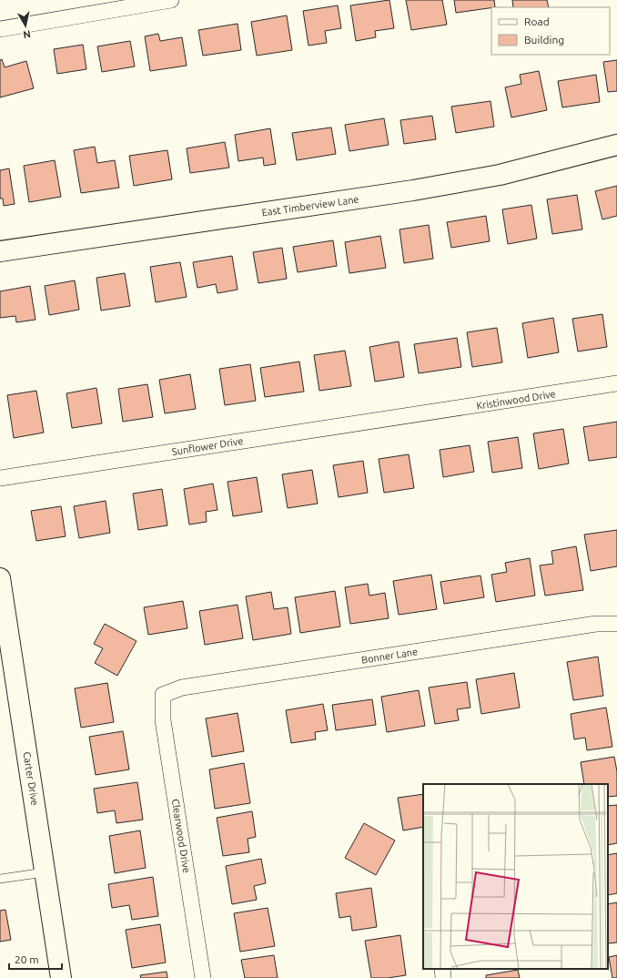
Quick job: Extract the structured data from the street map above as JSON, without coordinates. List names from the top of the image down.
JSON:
{
  "streets": {
    "street": [
      "East Timberview Lane",
      "Kristinwood Drive",
      "Sunflower Drive",
      "Bonner Lane",
      "Carter Drive",
      "Clearwood Drive"
    ]
  },
  "crossings": [
    ["Kristinwood Drive", "Sunflower Drive"],
    ["Bonner Lane", "Clearwood Drive"]
  ],
  "legend": ["Road", "Building"],
  "scale_bar": "20 m",
  "north": "bottom"
}
